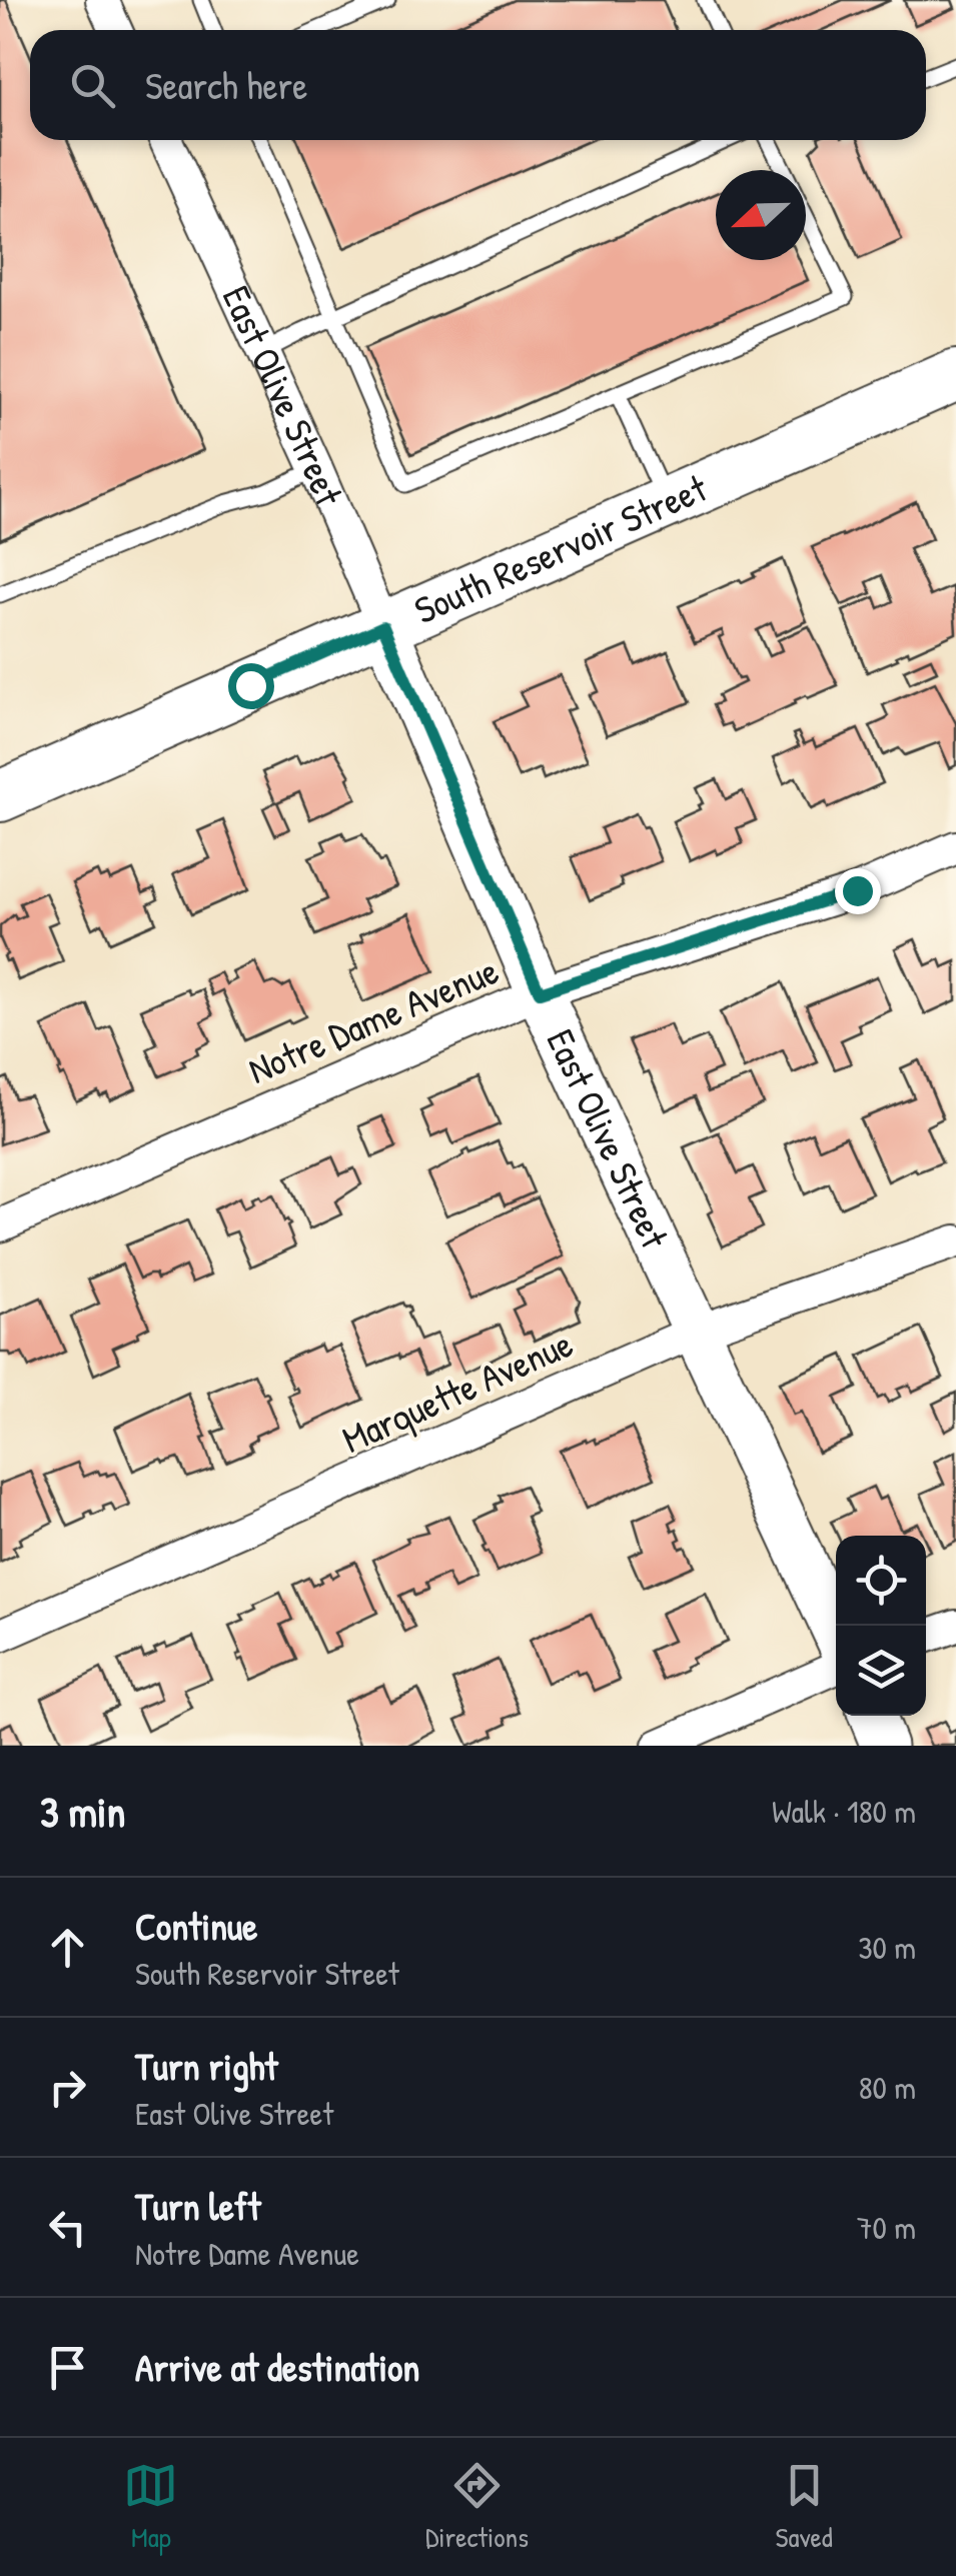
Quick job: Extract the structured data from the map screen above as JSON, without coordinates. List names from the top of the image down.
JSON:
{
  "streets": {
    "main road": ["South Reservoir Street"],
    "street": ["East Olive Street", "Notre Dame Avenue", "Marquette Avenue"]
  },
  "crossings": [
    ["East Olive Street", "South Reservoir Street"],
    ["East Olive Street", "Notre Dame Avenue"],
    ["East Olive Street", "Marquette Avenue"]
  ],
  "north": "left",
  "page": {
    "search": "Search here",
    "heading": ["3 min", "Walk · 180 m"],
    "list": [
      ["Continue", "South Reservoir Street", "30 m"],
      ["Turn right", "East Olive Street", "80 m"],
      ["Turn left", "Notre Dame Avenue", "70 m"],
      "Arrive at destination"
    ],
    "nav": ["Map", "Directions", "Saved"]
  }
}
